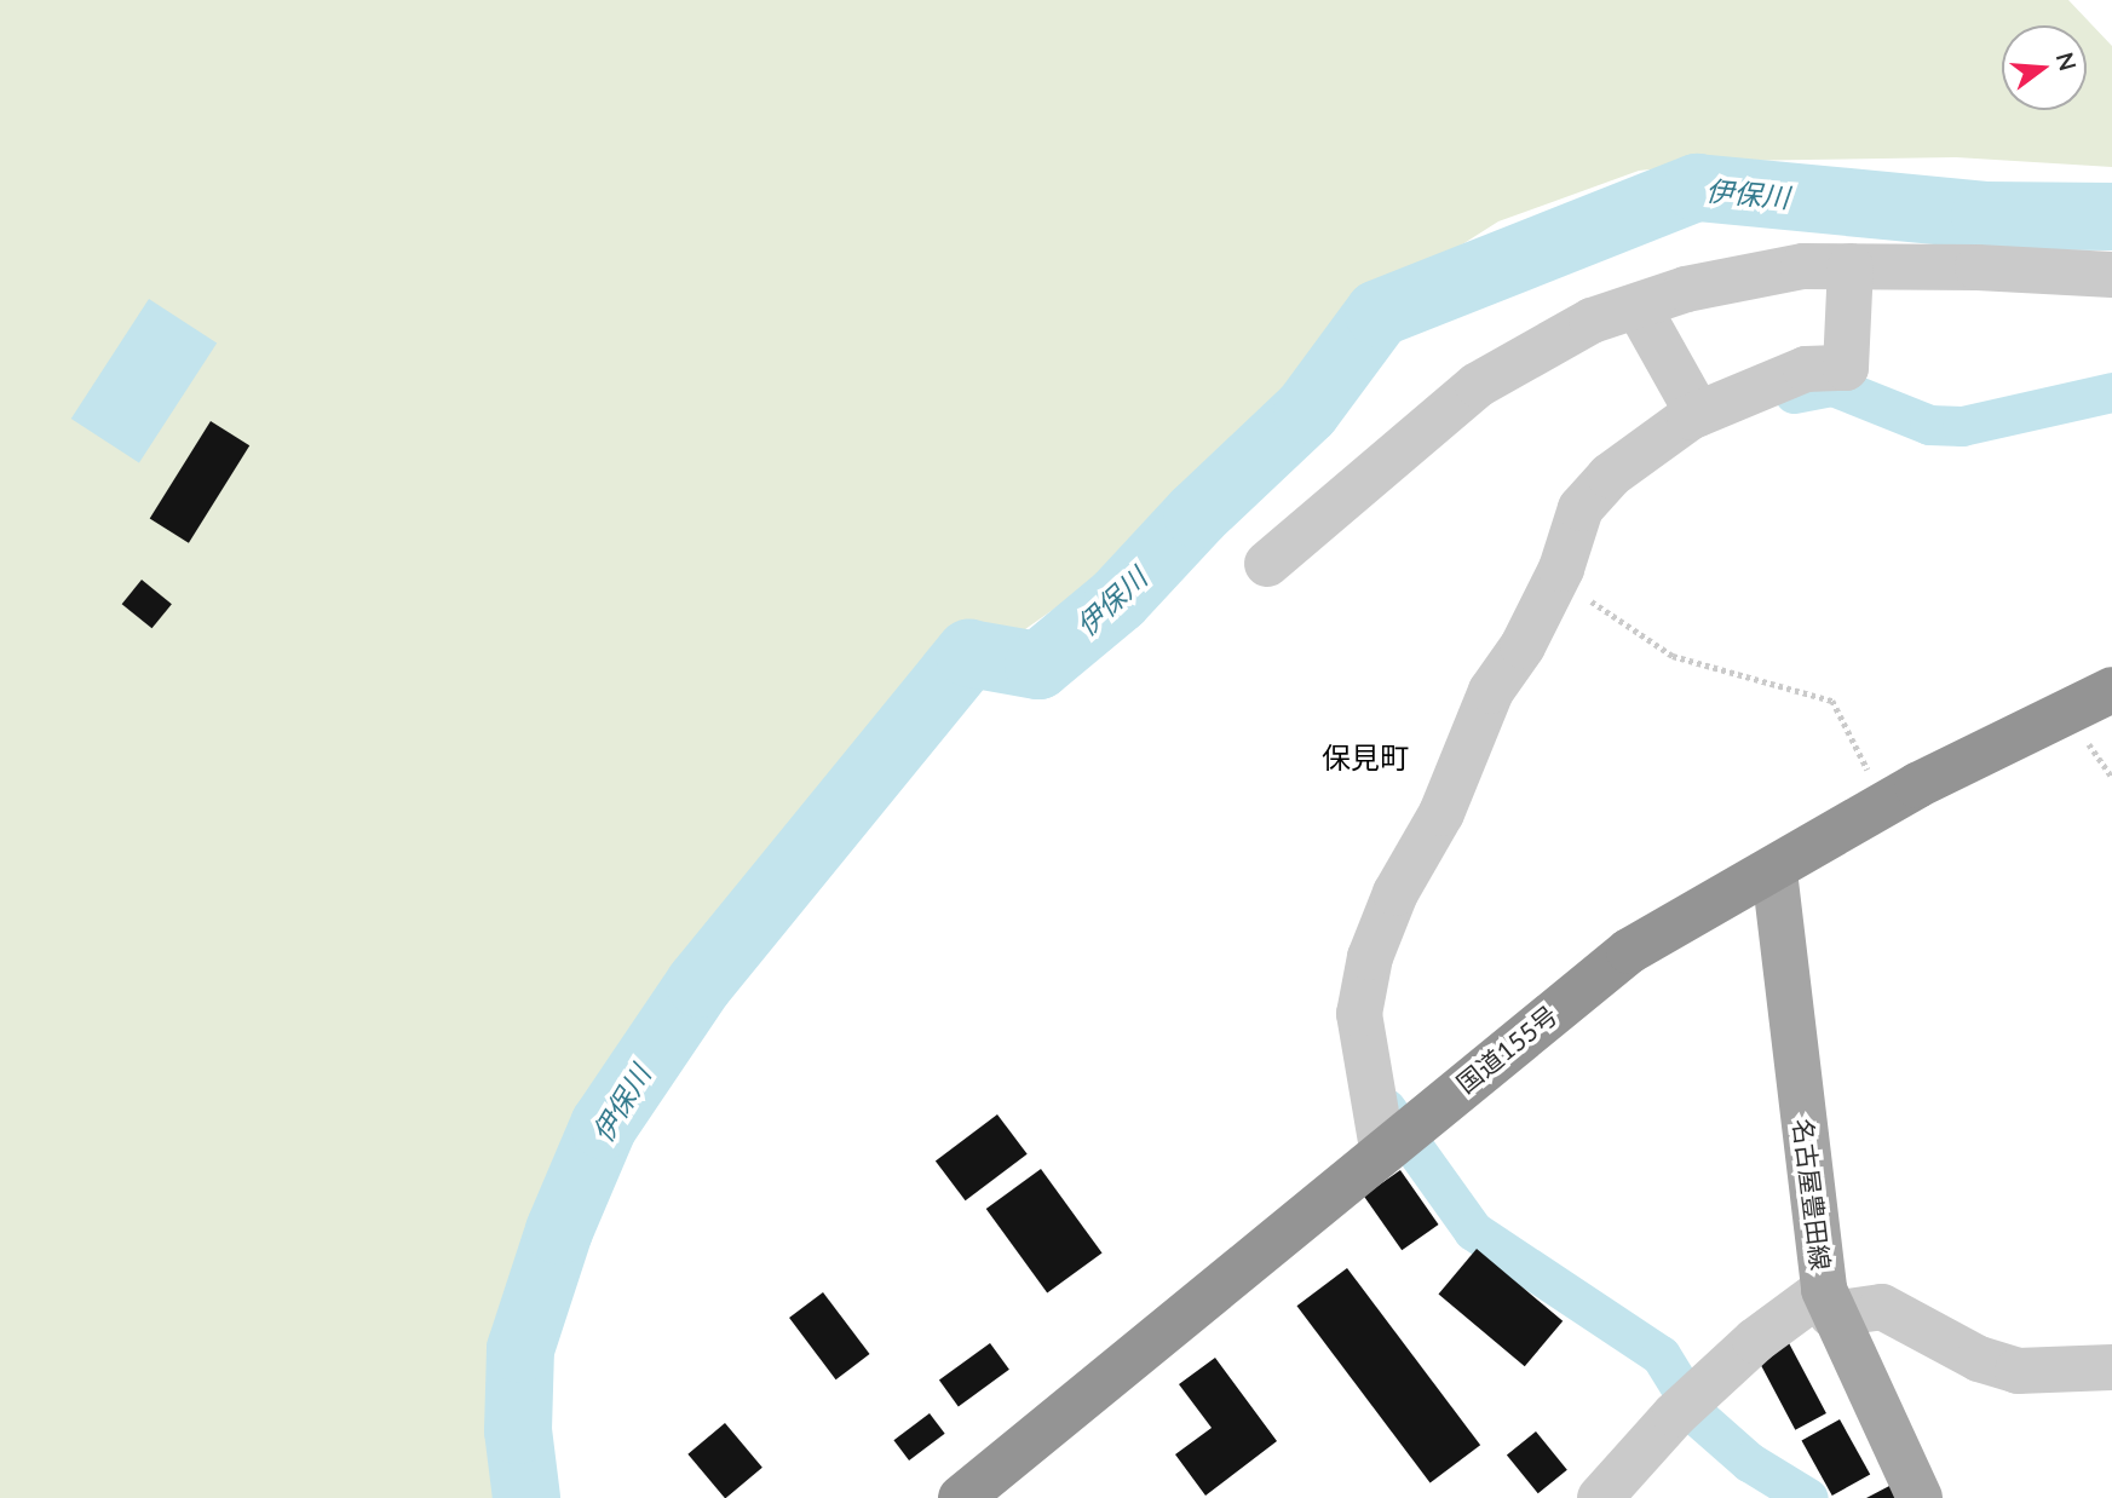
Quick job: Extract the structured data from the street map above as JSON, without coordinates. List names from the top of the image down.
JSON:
{
  "streets": {
    "highway": ["国道155号"],
    "main road": ["名古屋豊田線"]
  },
  "crossings": [
    ["国道155号", "名古屋豊田線"]
  ],
  "districts": ["保見町"],
  "water": ["伊保川"],
  "north": "right"
}
